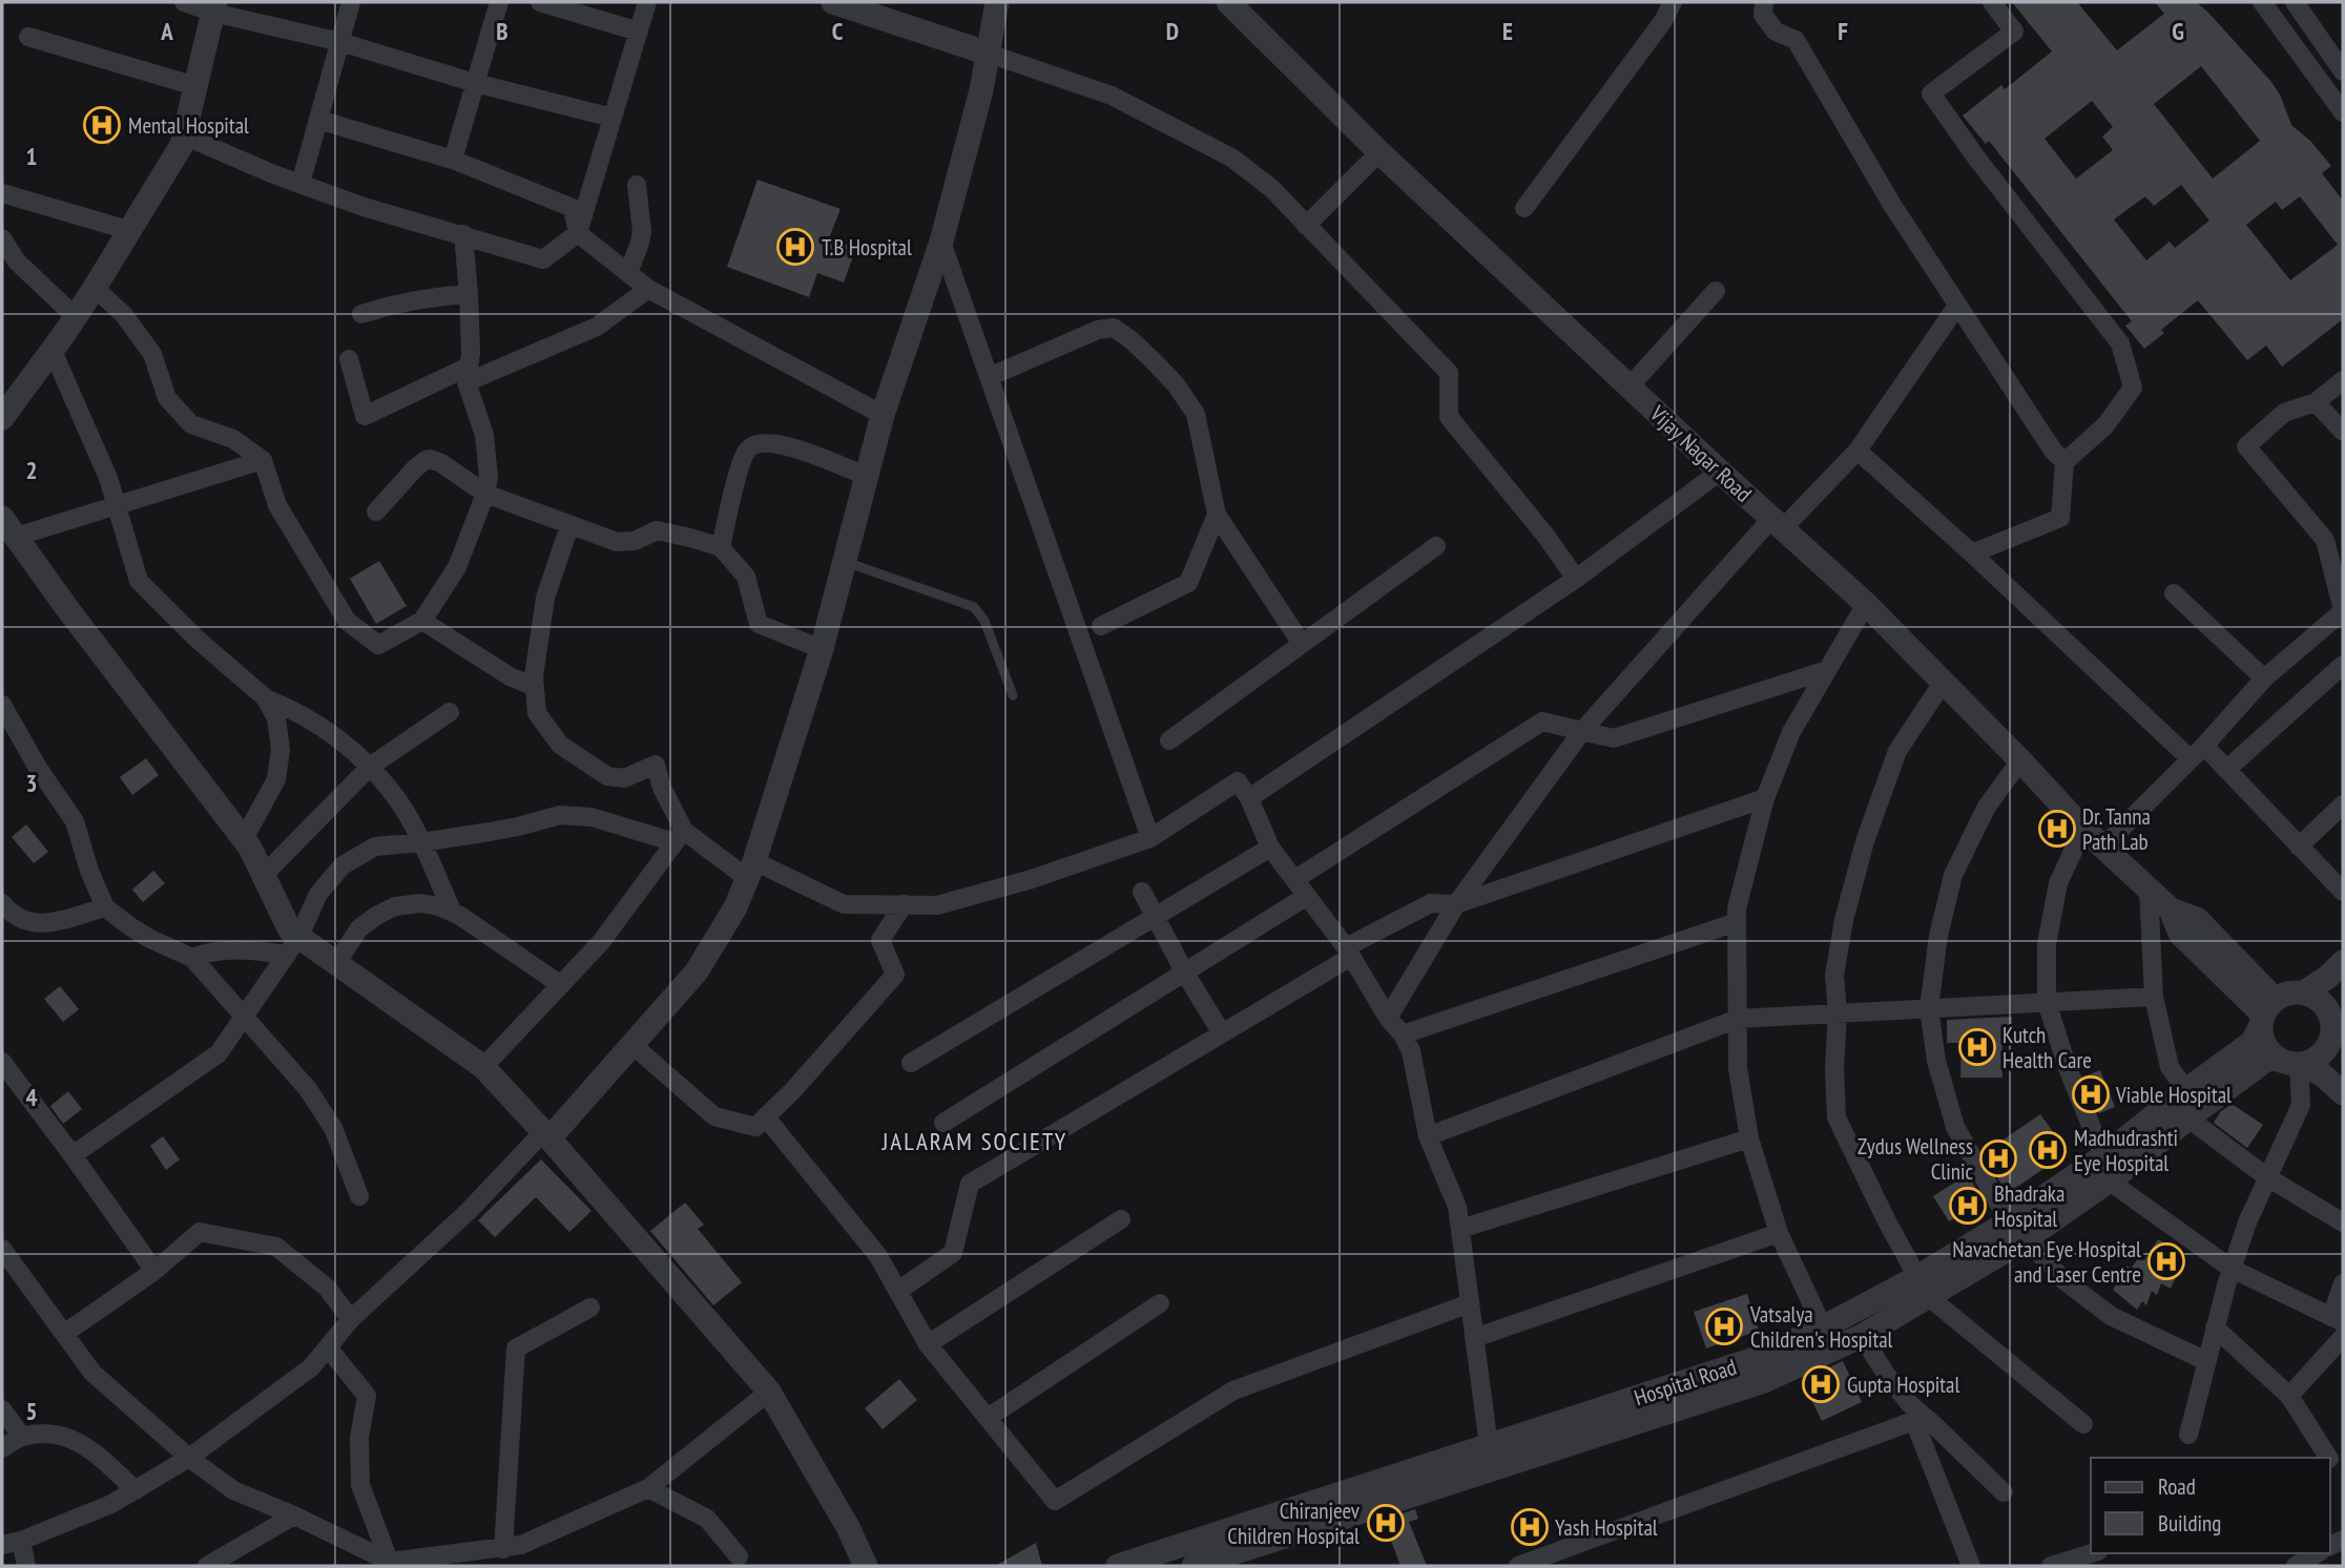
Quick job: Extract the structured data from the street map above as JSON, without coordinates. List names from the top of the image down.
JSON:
{
  "streets": {
    "street": ["Vijay Nagar Road", "Hospital Road"]
  },
  "crossings": [
    ["Vijay Nagar Road", "Hospital Road"]
  ],
  "districts": ["JALARAM SOCIETY"],
  "places": {
    "hospital": [
      "Mental Hospital",
      "T.B Hospital",
      "Dr. Tanna Path Lab",
      "Kutch Health Care",
      "Viable Hospital",
      "Madhudrashti Eye Hospital",
      "Zydus Wellness Clinic",
      "Bhadraka Hospital",
      "Navachetan Eye Hospital and Laser Centre",
      "Vatsalya Children's Hospital",
      "Gupta Hospital",
      "Chiranjeev Children Hospital",
      "Yash Hospital"
    ]
  },
  "legend": ["Road", "Building"],
  "grid": {
    "columns": [
      "A",
      "B",
      "C",
      "D",
      "E",
      "F",
      "G"
    ],
    "rows": [
      "1",
      "2",
      "3",
      "4",
      "5"
    ]
  }
}
